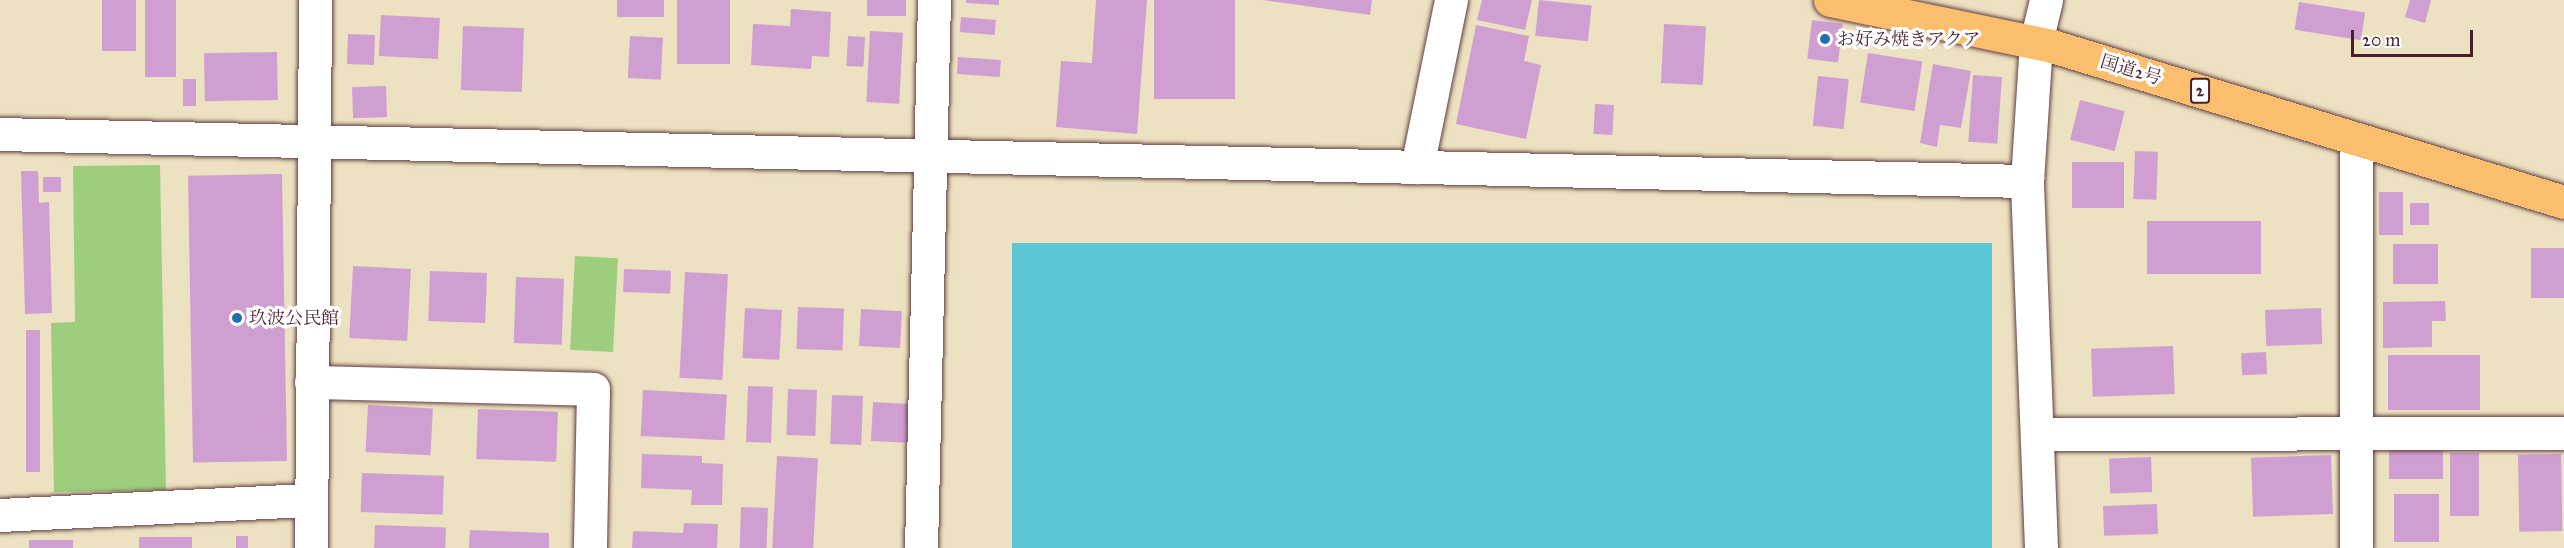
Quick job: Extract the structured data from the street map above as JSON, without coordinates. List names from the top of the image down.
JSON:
{
  "streets": {
    "highway": ["国道2号", "2"]
  },
  "places": ["お好み焼きアクア", "玖波公民館"],
  "scale_bar": "20 m"
}
